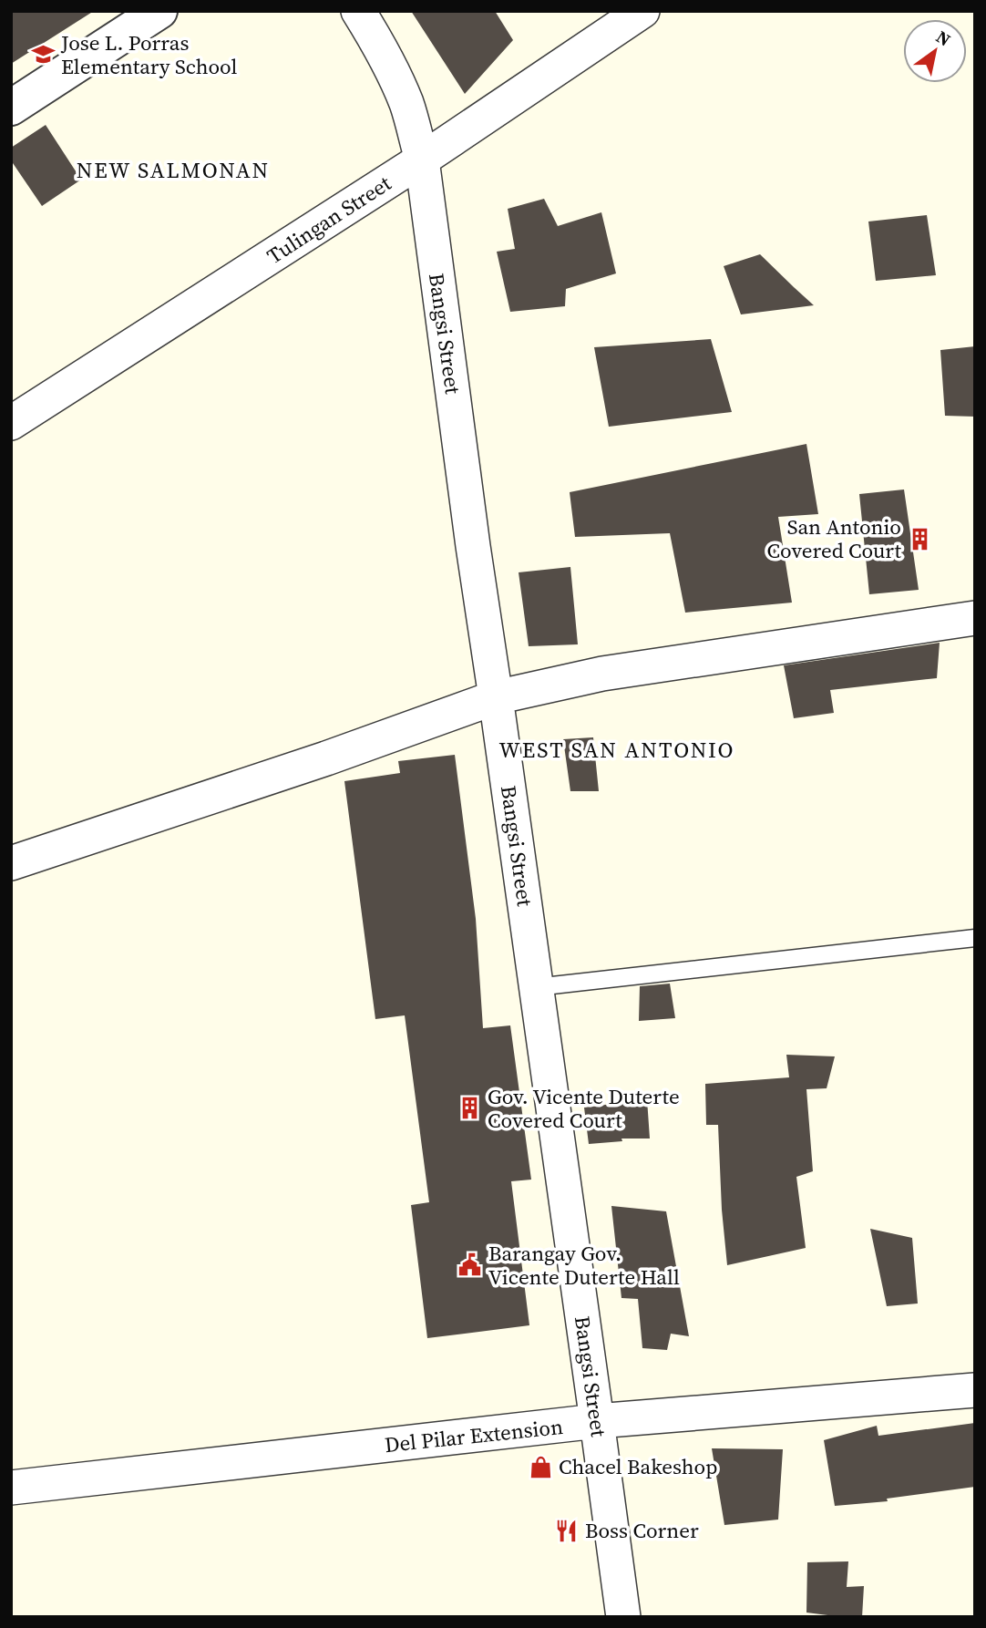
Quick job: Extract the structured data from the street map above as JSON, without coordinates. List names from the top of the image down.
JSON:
{
  "streets": {
    "street": ["Tulingan Street", "Bangsi Street", "Del Pilar Extension"]
  },
  "crossings": [
    ["Tulingan Street", "Bangsi Street"],
    ["Bangsi Street", "Del Pilar Extension"]
  ],
  "districts": ["NEW SALMONAN", "WEST SAN ANTONIO"],
  "places": {
    "school or university": ["Jose L. Porras Elementary School"],
    "building": ["San Antonio Covered Court", "Gov. Vicente Duterte Covered Court"],
    "public building": ["Barangay Gov. Vicente Duterte Hall"],
    "shop": ["Chacel Bakeshop"],
    "restaurant": ["Boss Corner"]
  },
  "north": "top right"
}
